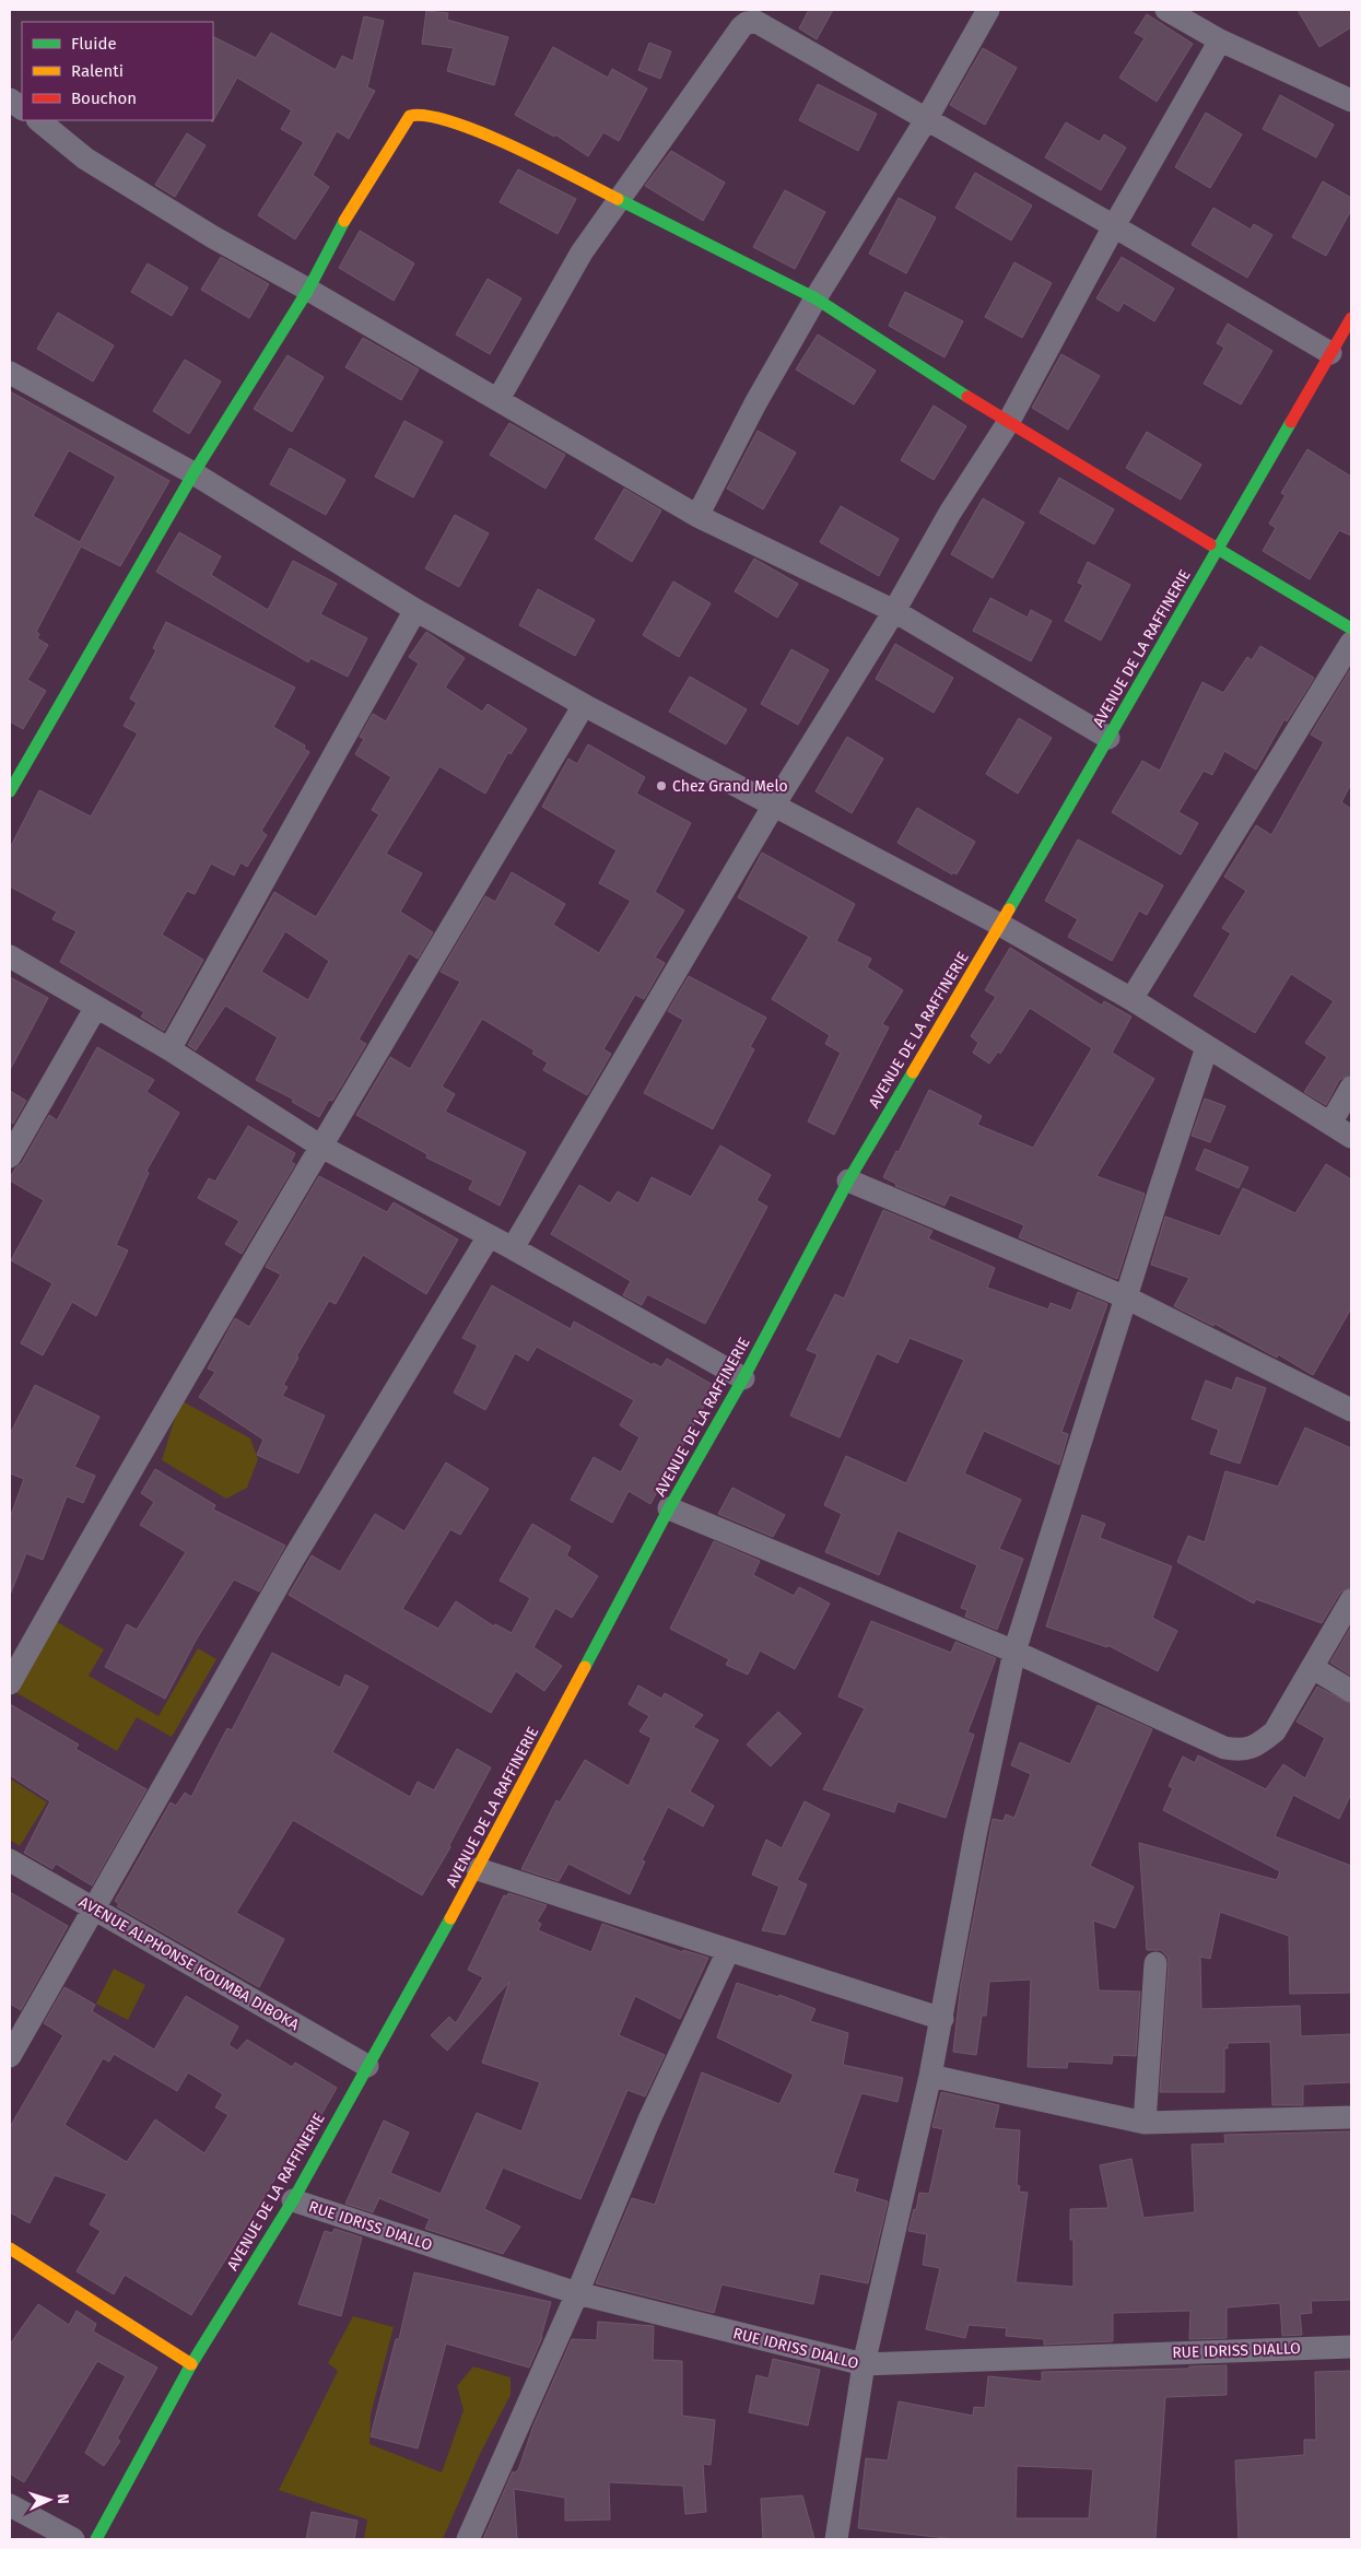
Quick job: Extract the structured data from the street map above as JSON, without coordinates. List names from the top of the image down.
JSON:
{
  "streets": {
    "street": ["AVENUE DE LA RAFFINERIE", "AVENUE ALPHONSE KOUMBA DIBOKA", "RUE IDRISS DIALLO"]
  },
  "crossings": [
    ["AVENUE DE LA RAFFINERIE", "AVENUE ALPHONSE KOUMBA DIBOKA"],
    ["AVENUE DE LA RAFFINERIE", "RUE IDRISS DIALLO"]
  ],
  "places": ["Chez Grand Melo"],
  "legend": ["Fluide", "Ralenti", "Bouchon"],
  "north": "right"
}
